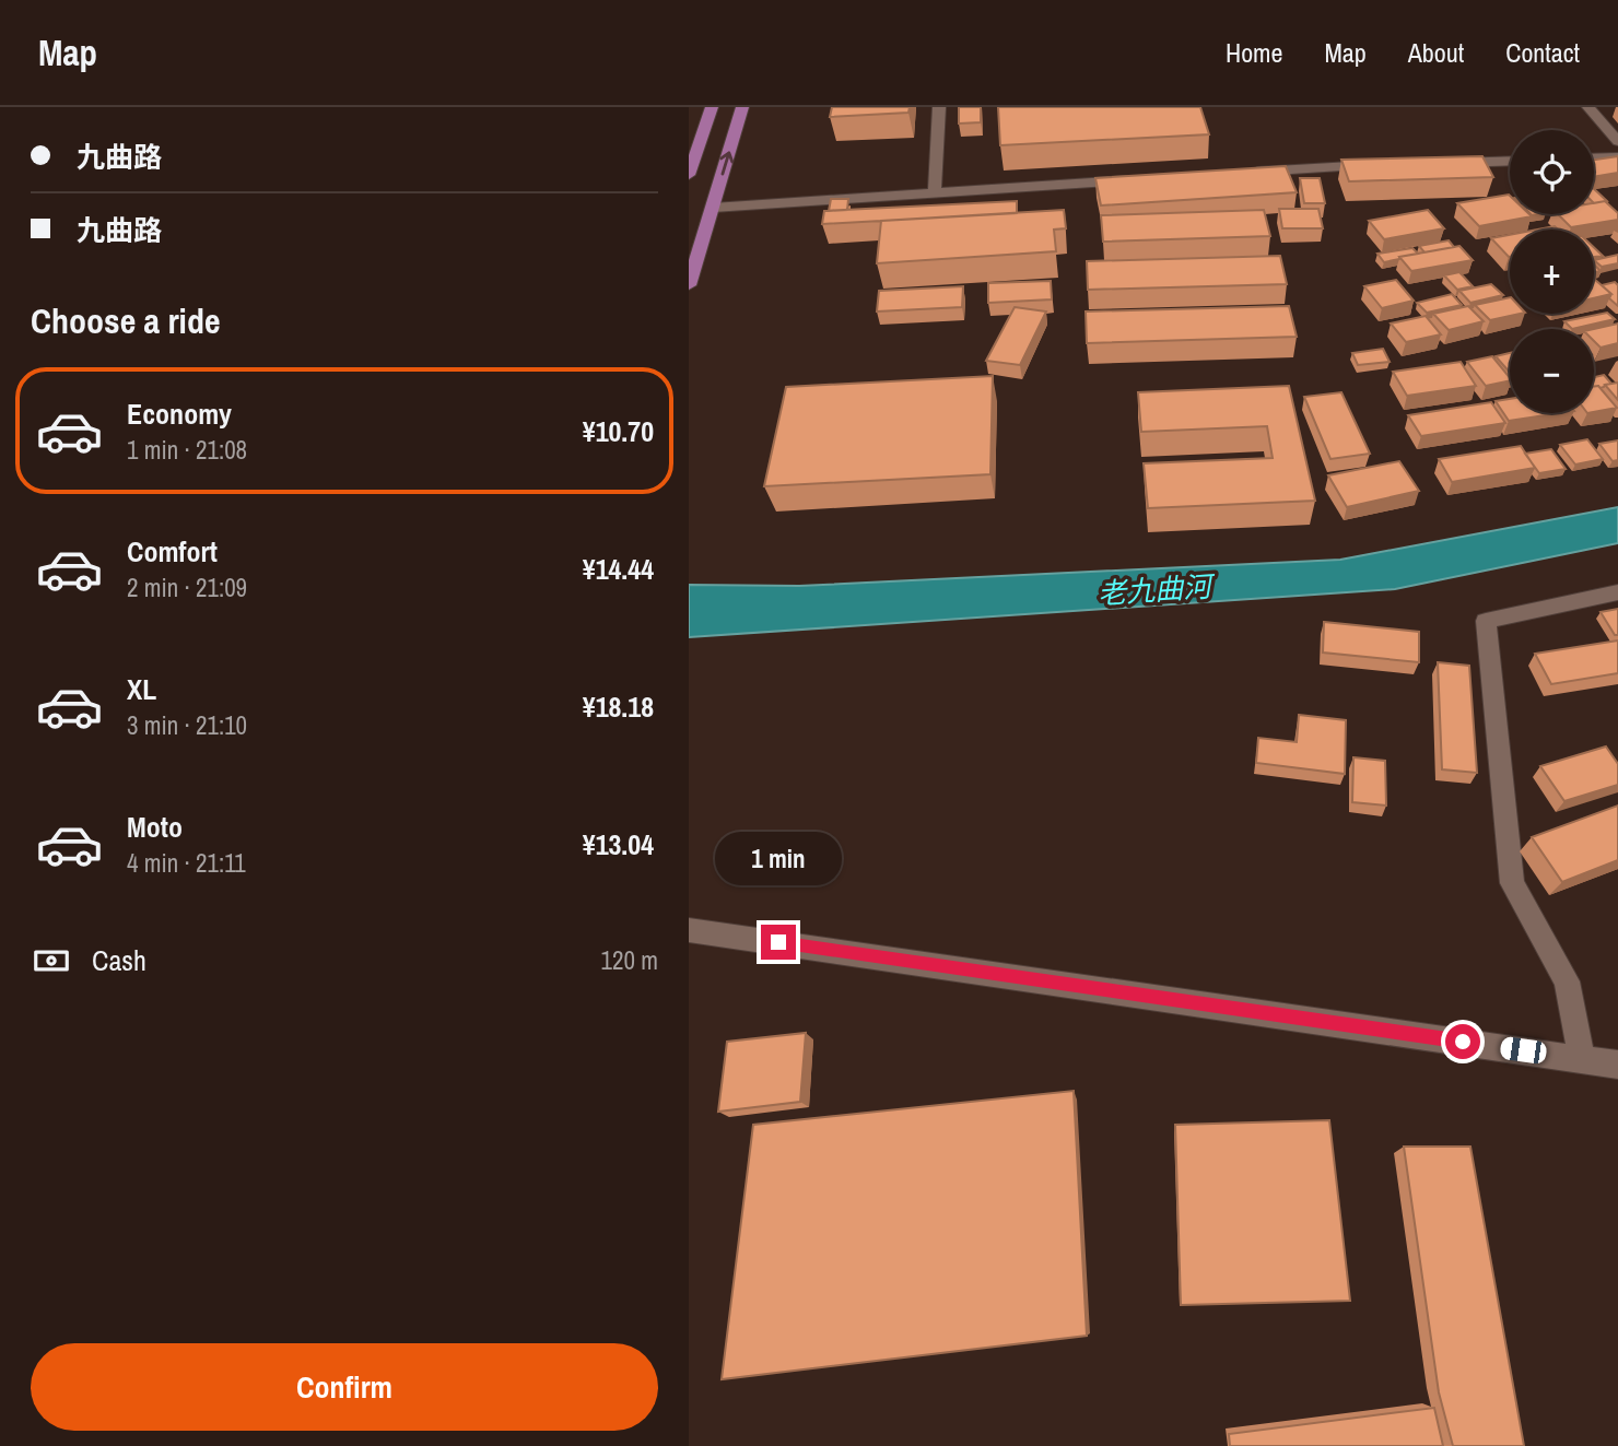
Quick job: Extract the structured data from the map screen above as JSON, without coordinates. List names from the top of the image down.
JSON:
{
  "water": ["老九曲河"],
  "page": {
    "header": "Map",
    "nav": [
      "Home",
      "Map",
      "About",
      "Contact"
    ],
    "banner": ["九曲路", "九曲路"],
    "map_buttons": ["+", "−"],
    "heading": "Choose a ride",
    "list": [
      {
        "name": "Economy",
        "note": "1 min · 21:08",
        "value": "¥10.70"
      },
      {
        "name": "Comfort",
        "note": "2 min · 21:09",
        "value": "¥14.44"
      },
      {
        "name": "XL",
        "note": "3 min · 21:10",
        "value": "¥18.18"
      },
      {
        "name": "Moto",
        "note": "4 min · 21:11",
        "value": "¥13.04"
      }
    ],
    "bubble": "1 min",
    "pay": ["Cash", "120 m"],
    "buttons": "Confirm"
  }
}
